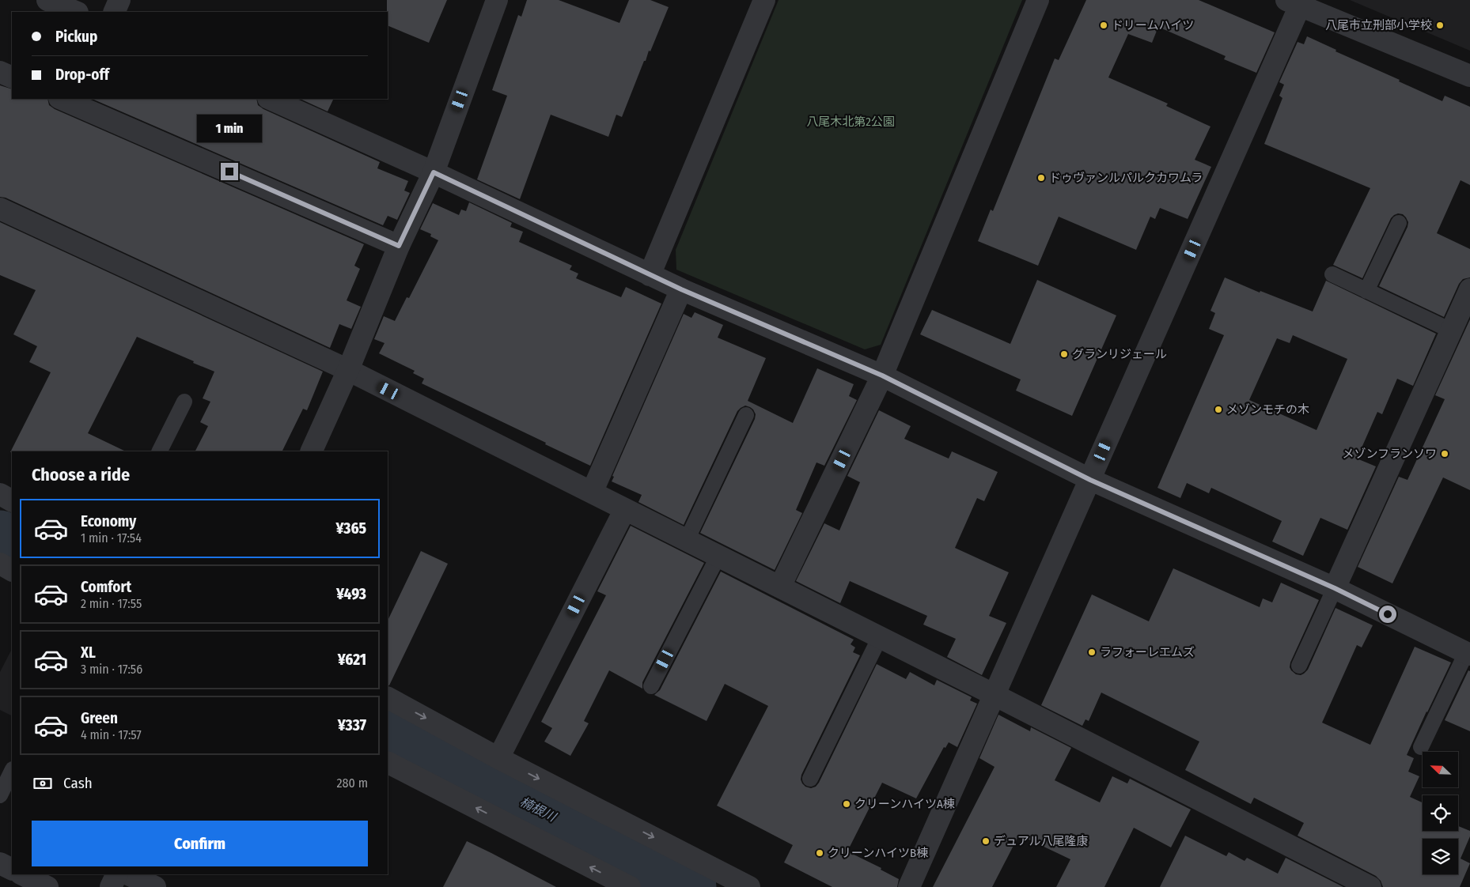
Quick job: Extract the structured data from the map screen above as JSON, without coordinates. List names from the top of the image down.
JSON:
{
  "water": ["楠根川"],
  "parks": ["八尾木北第2公園"],
  "places": [
    "ドリームハイツ",
    "八尾市立刑部小学校",
    "ドゥヴァンルパルクカワムラ",
    "グランリジェール",
    "メゾンモチの木",
    "メゾンフランソワ",
    "ラフォーレエムズ",
    "クリーンハイツA棟",
    "デュアル八尾隆康",
    "クリーンハイツB棟"
  ],
  "north": "top left",
  "page": {
    "banner": ["Pickup", "Drop-off"],
    "bubble": "1 min",
    "heading": "Choose a ride",
    "list": [
      {
        "name": "Economy",
        "note": "1 min · 17:54",
        "value": "¥365"
      },
      {
        "name": "Comfort",
        "note": "2 min · 17:55",
        "value": "¥493"
      },
      {
        "name": "XL",
        "note": "3 min · 17:56",
        "value": "¥621"
      },
      {
        "name": "Green",
        "note": "4 min · 17:57",
        "value": "¥337"
      }
    ],
    "pay": ["Cash", "280 m"],
    "buttons": "Confirm"
  }
}
